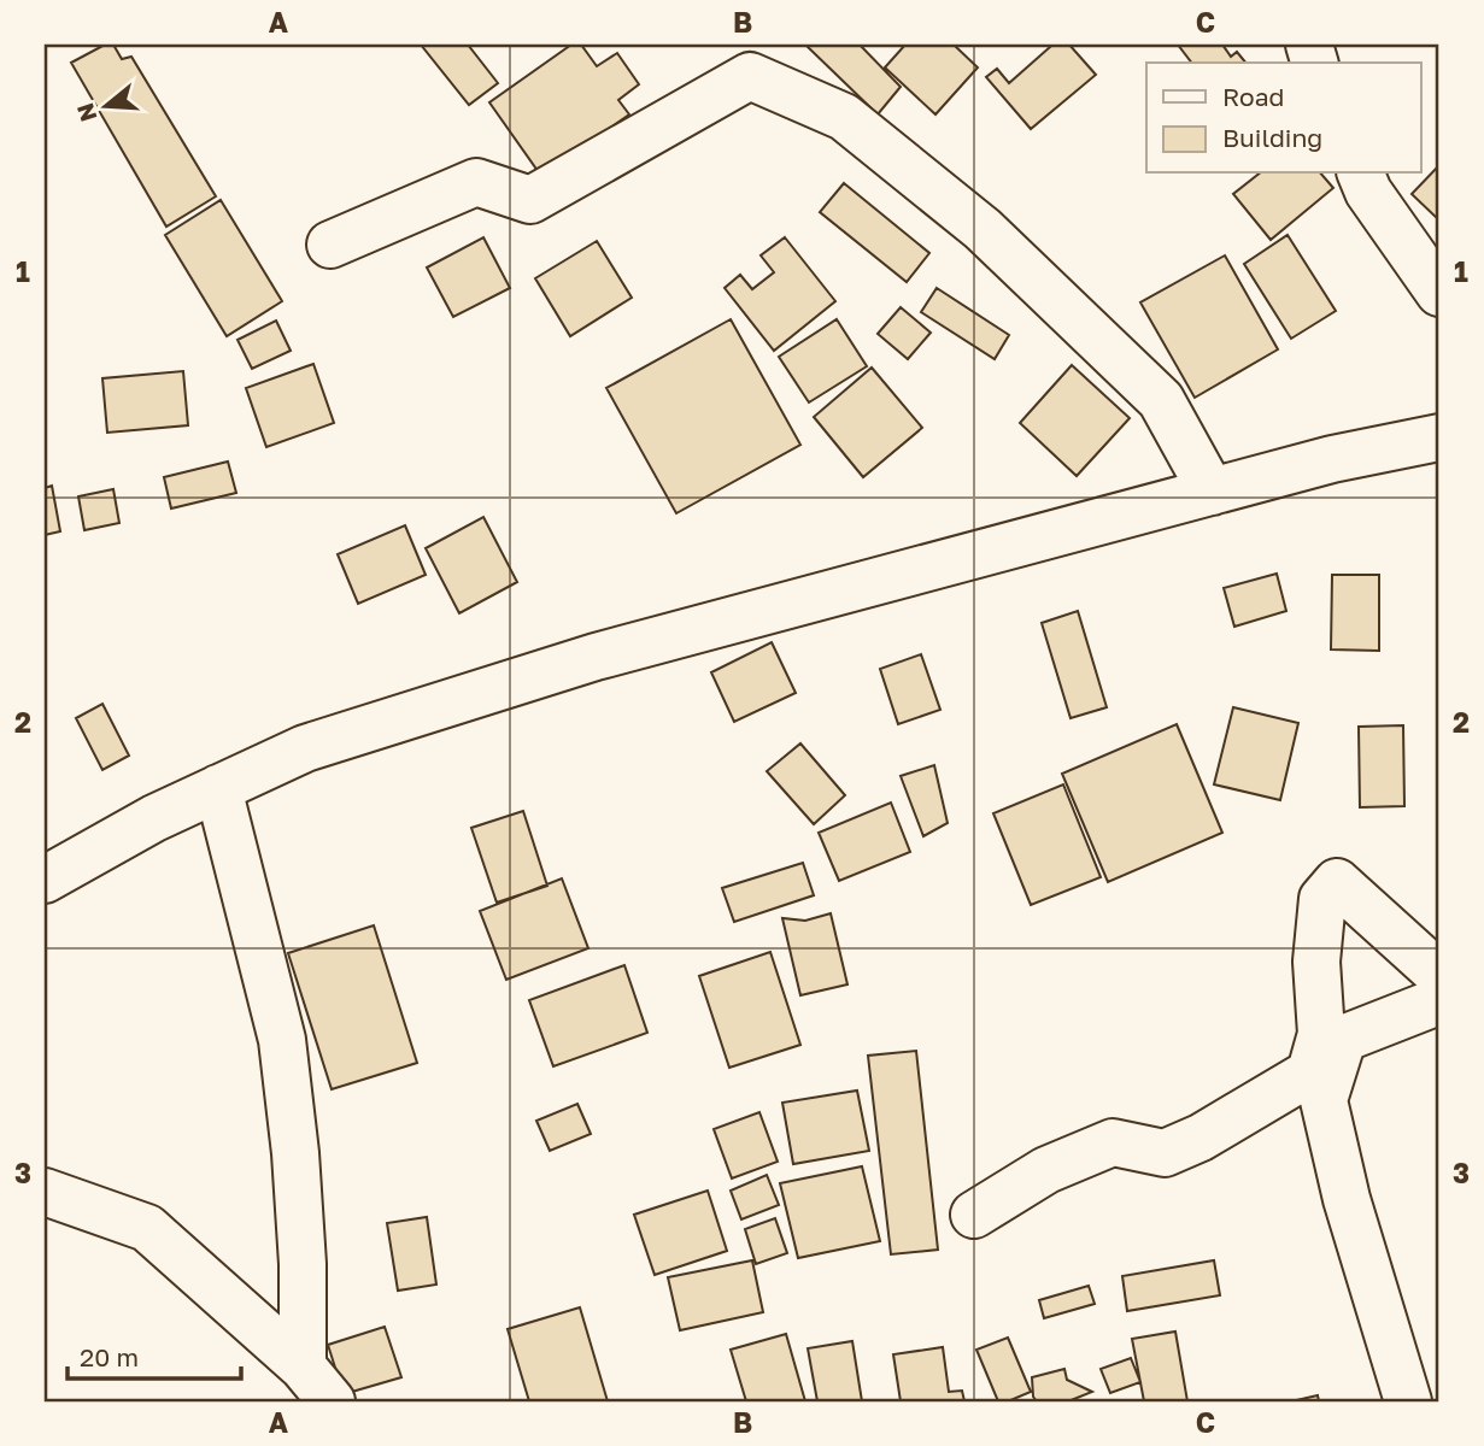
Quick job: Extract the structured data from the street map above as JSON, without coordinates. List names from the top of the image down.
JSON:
{
  "legend": ["Road", "Building"],
  "scale_bar": "20 m",
  "north": "left",
  "grid": {
    "columns": ["A", "B", "C"],
    "rows": ["1", "2", "3"]
  }
}
